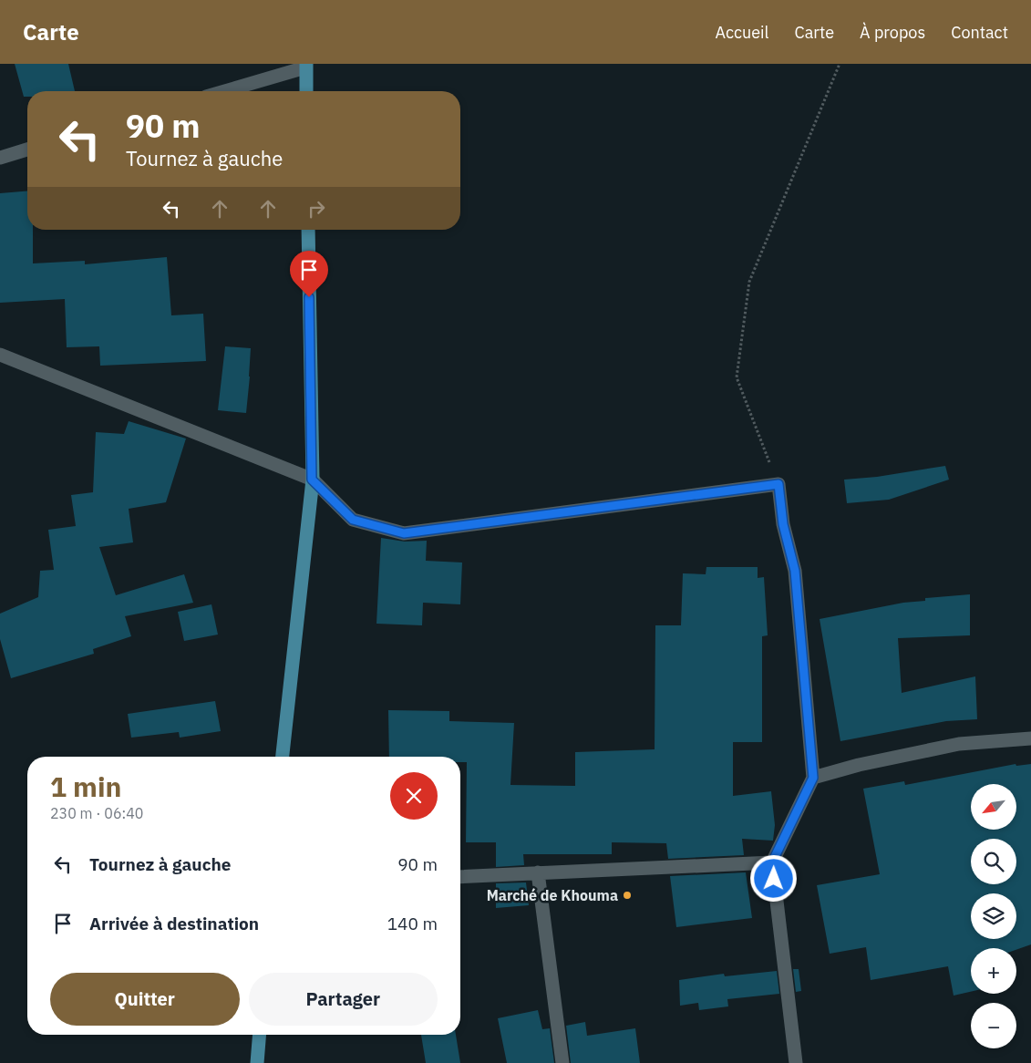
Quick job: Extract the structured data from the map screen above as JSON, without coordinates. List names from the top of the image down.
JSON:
{
  "places": ["Marché de Khouma"],
  "north": "bottom left",
  "page": {
    "header": "Carte",
    "nav": [
      "Accueil",
      "Carte",
      "À propos",
      "Contact"
    ],
    "turn": ["90 m", "Tournez à gauche"],
    "heading": ["1 min", "230 m · 06:40"],
    "map_buttons": ["+", "−"],
    "list": [
      {
        "name": "Tournez à gauche",
        "value": "90 m"
      },
      {
        "name": "Arrivée à destination",
        "value": "140 m"
      }
    ],
    "buttons": ["Quitter", "Partager"]
  }
}
